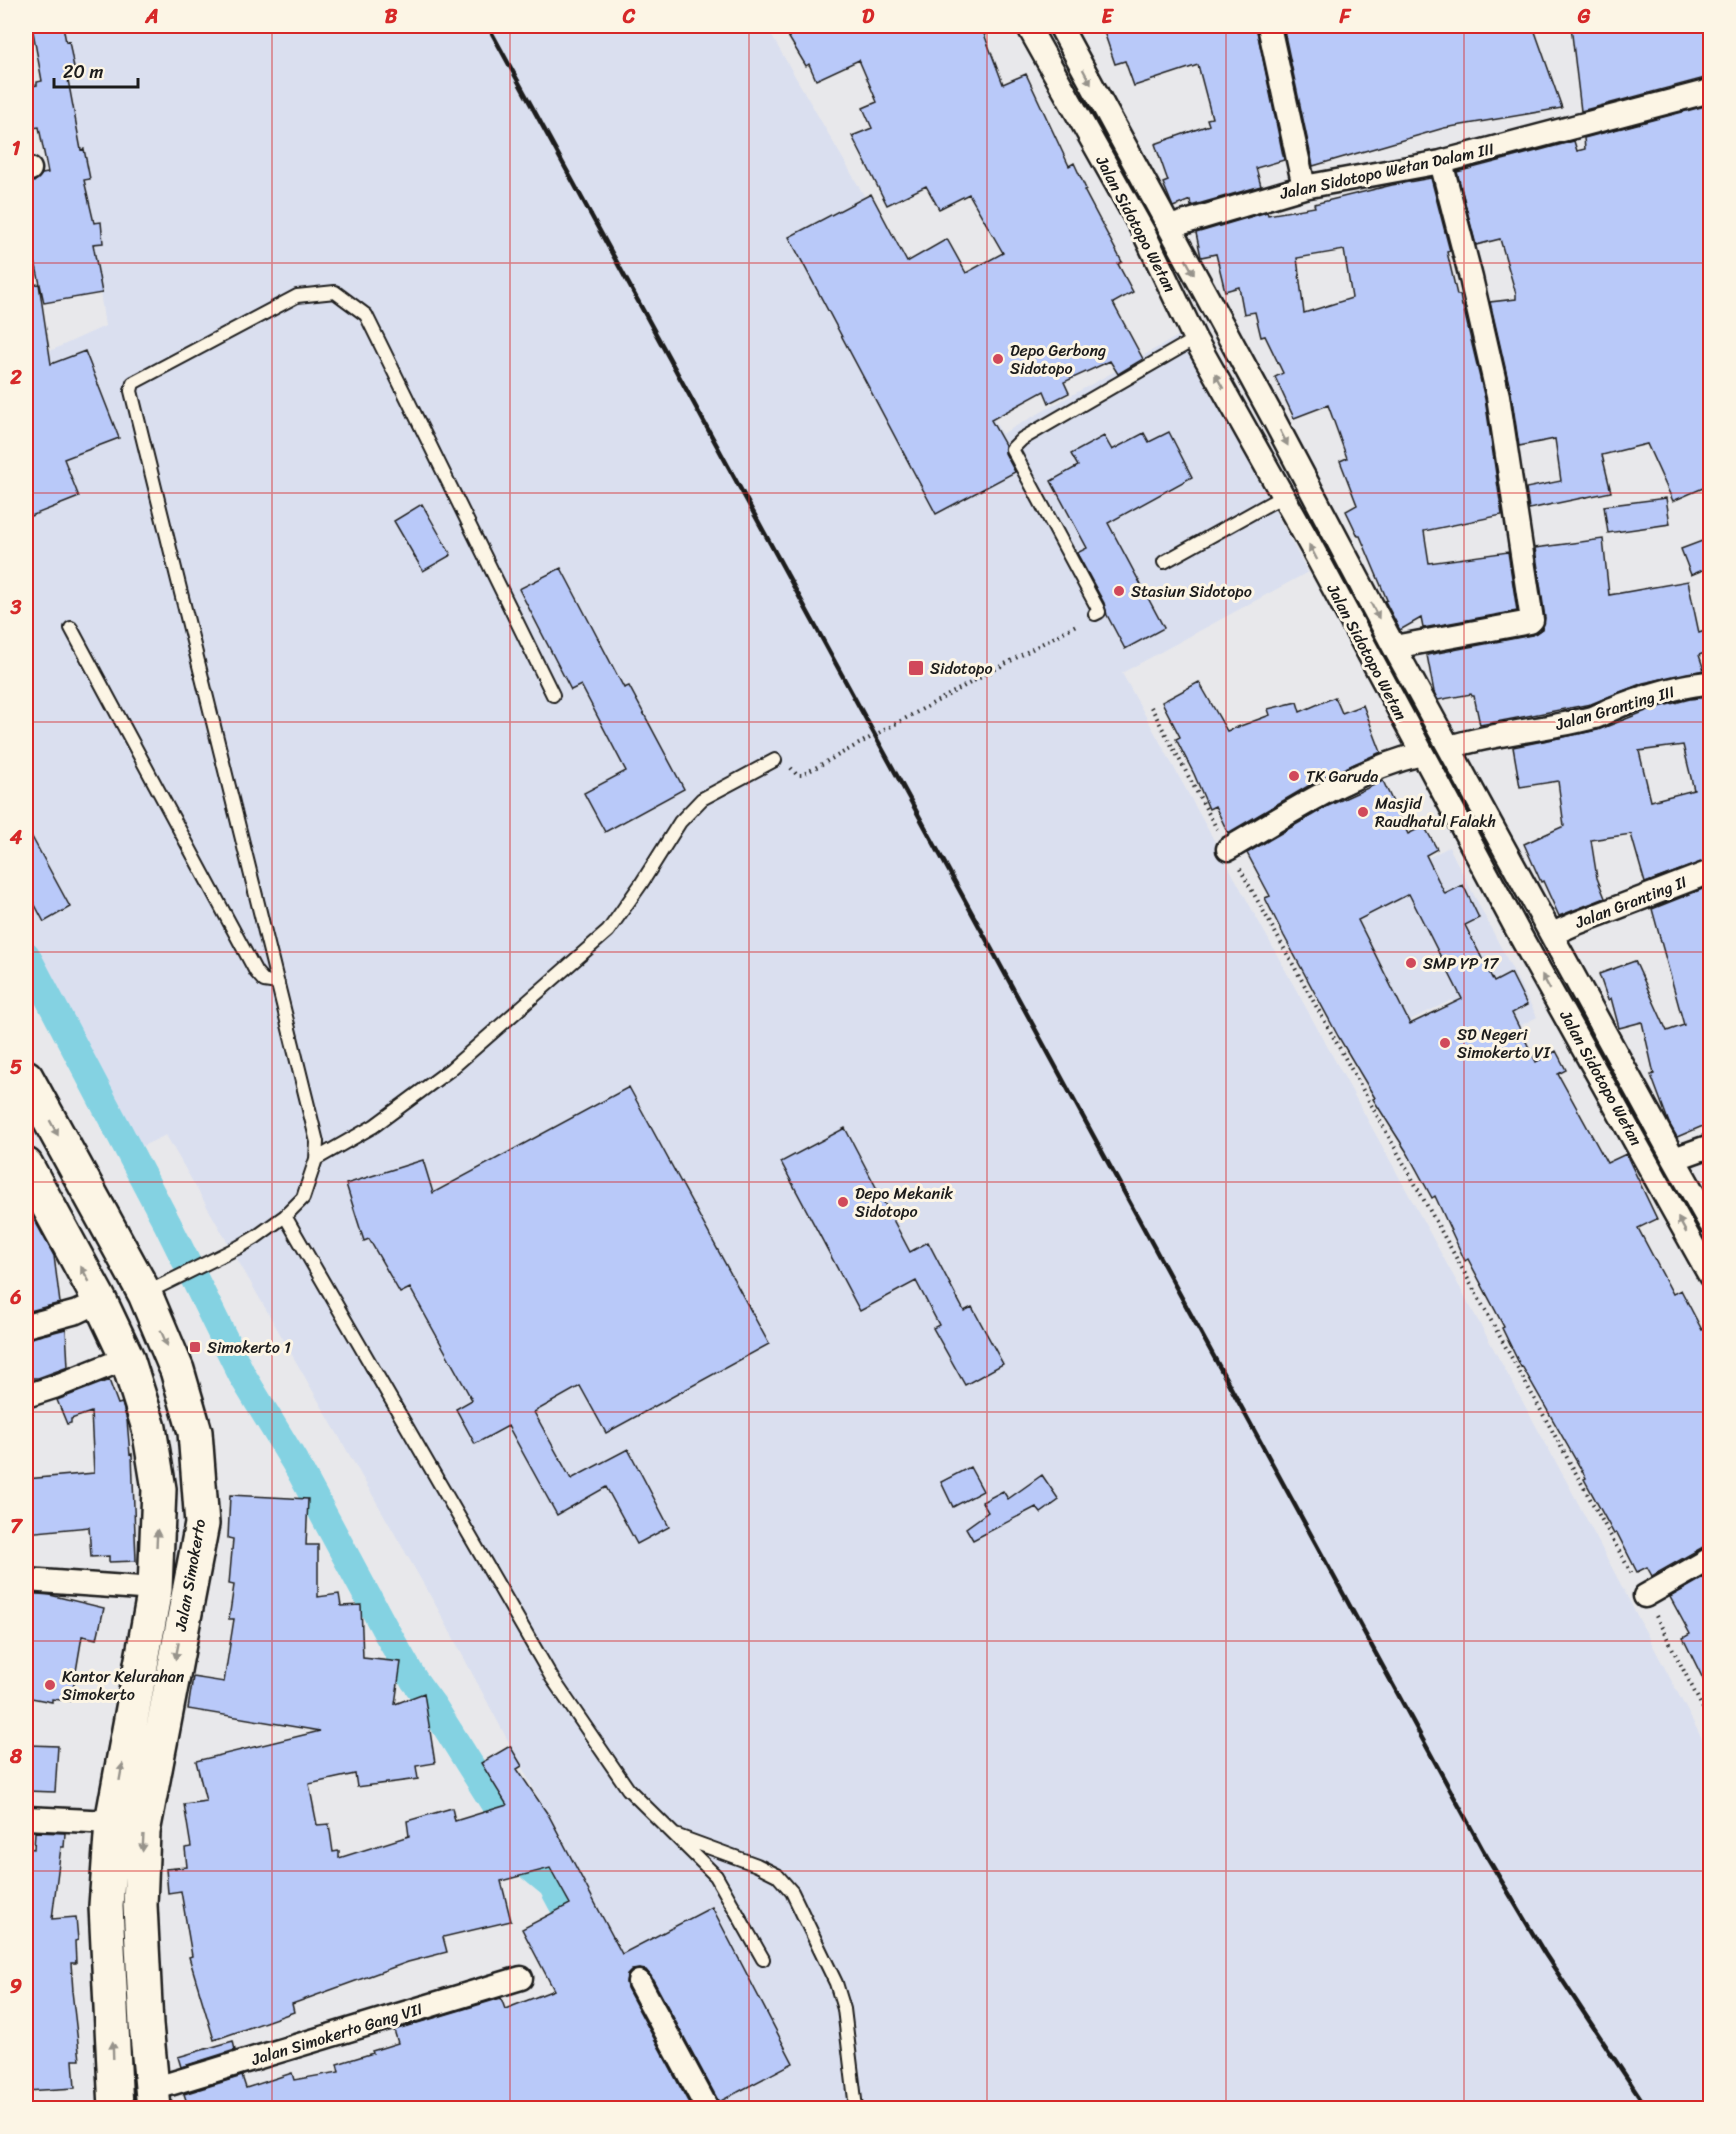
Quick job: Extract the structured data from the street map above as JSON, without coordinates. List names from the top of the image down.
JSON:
{
  "streets": {
    "highway": ["Jalan Simokerto"],
    "street": [
      "Jalan Sidotopo Wetan Dalam III",
      "Jalan Sidotopo Wetan",
      "Jalan Granting III",
      "Jalan Granting II",
      "Jalan Simokerto Gang VII"
    ]
  },
  "crossings": [
    ["Jalan Sidotopo Wetan Dalam III", "Jalan Sidotopo Wetan"],
    ["Jalan Sidotopo Wetan", "Jalan Granting III"],
    ["Jalan Sidotopo Wetan", "Jalan Granting II"],
    ["Jalan Simokerto", "Jalan Simokerto Gang VII"]
  ],
  "places": {
    "other": [
      "Depo Gerbong Sidotopo",
      "Stasiun Sidotopo",
      "TK Garuda",
      "Masjid Raudhatul Falakh",
      "SMP YP 17",
      "SD Negeri Simokerto VI",
      "Depo Mekanik Sidotopo",
      "Kantor Kelurahan Simokerto"
    ],
    "transit": ["Sidotopo", "Simokerto 1"]
  },
  "scale_bar": "20 m",
  "grid": {
    "columns": [
      "A",
      "B",
      "C",
      "D",
      "E",
      "F",
      "G"
    ],
    "rows": [
      "1",
      "2",
      "3",
      "4",
      "5",
      "6",
      "7",
      "8",
      "9"
    ]
  }
}
